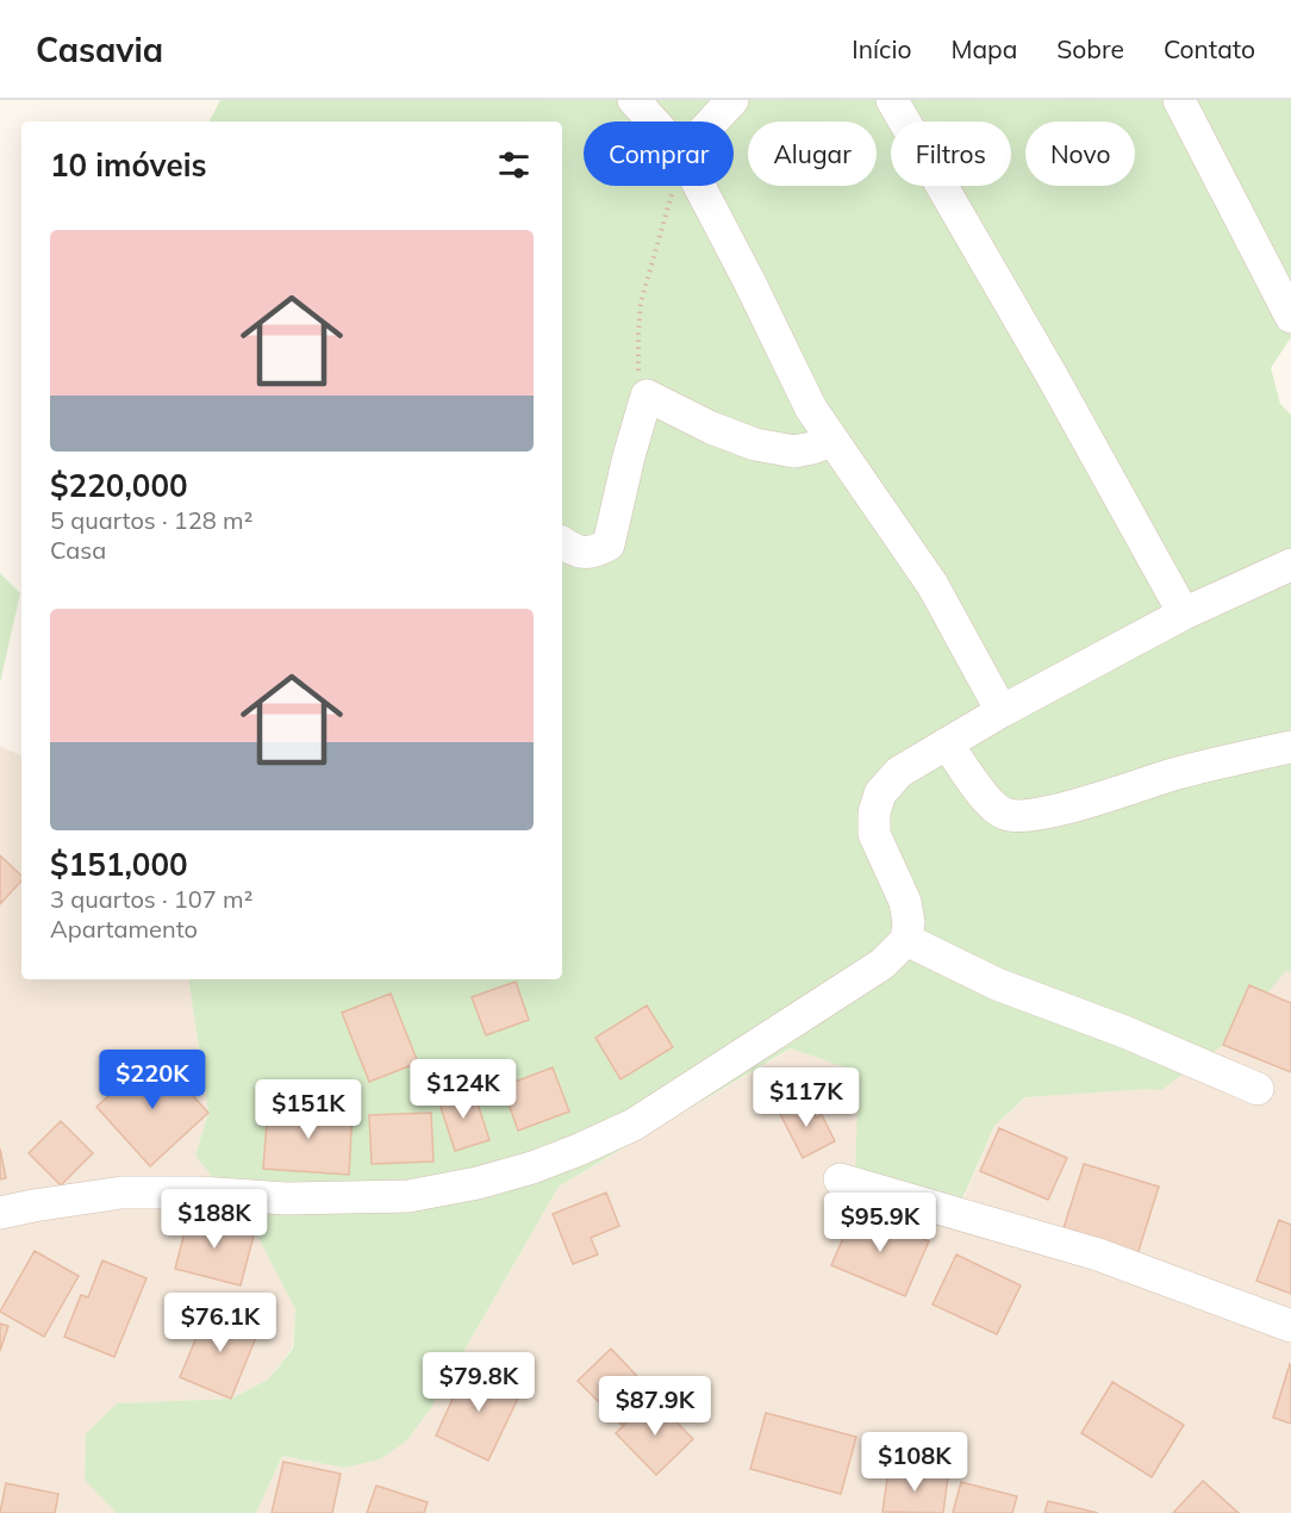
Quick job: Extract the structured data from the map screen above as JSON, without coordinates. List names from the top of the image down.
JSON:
{
  "page": {
    "header": "Casavia",
    "nav": [
      "Início",
      "Mapa",
      "Sobre",
      "Contato"
    ],
    "chip": [
      "Comprar",
      "Alugar",
      "Filtros",
      "Novo"
    ],
    "heading": "10 imóveis",
    "list": [
      {
        "name": "$220,000",
        "note": "5 quartos · 128 m² · Casa"
      },
      {
        "name": "$151,000",
        "note": "3 quartos · 107 m² · Apartamento"
      }
    ],
    "price": [
      "$220K",
      "$124K",
      "$117K",
      "$151K",
      "$188K",
      "$95.9K",
      "$76.1K",
      "$79.8K",
      "$87.9K",
      "$108K"
    ]
  }
}
